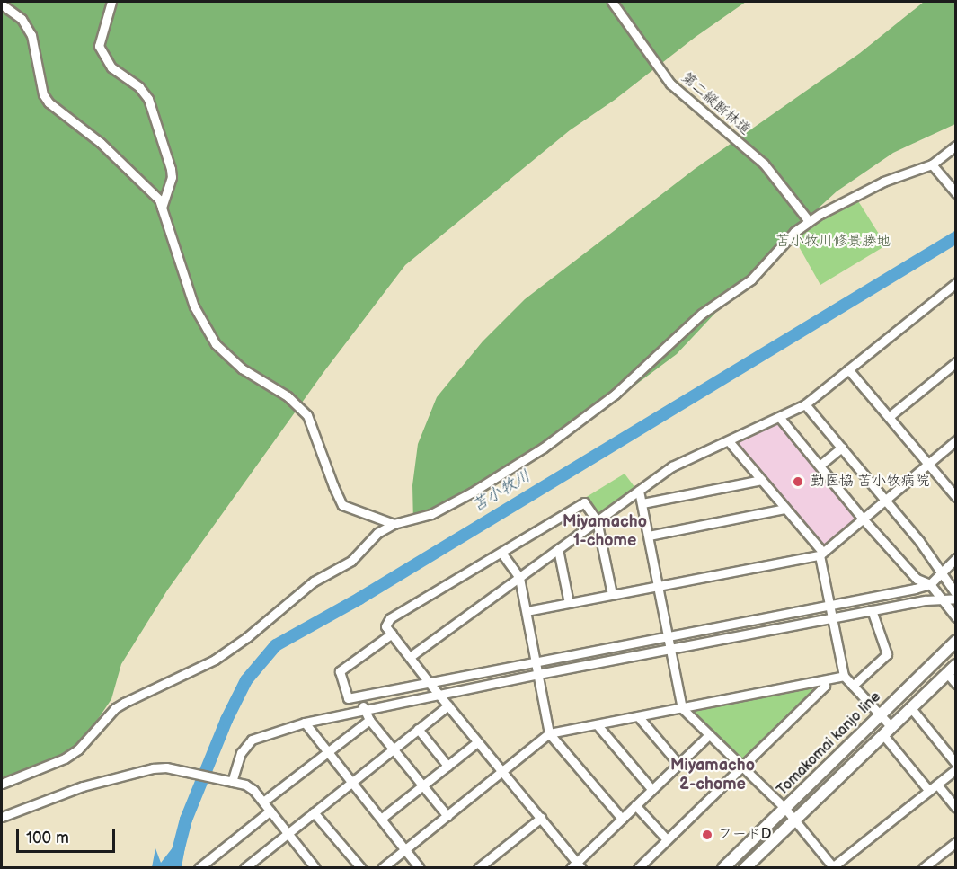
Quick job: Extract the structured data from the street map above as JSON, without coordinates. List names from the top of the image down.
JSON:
{
  "streets": {
    "main road": ["Tomakomai kanjo line"],
    "street": ["第二縦断林道"]
  },
  "districts": ["Miyamacho 1-chome", "Miyamacho 2-chome"],
  "water": ["苫小牧川"],
  "parks": ["苫小牧川修景勝地"],
  "places": ["勤医協 苫小牧病院", "フードD"],
  "scale_bar": "100 m"
}
